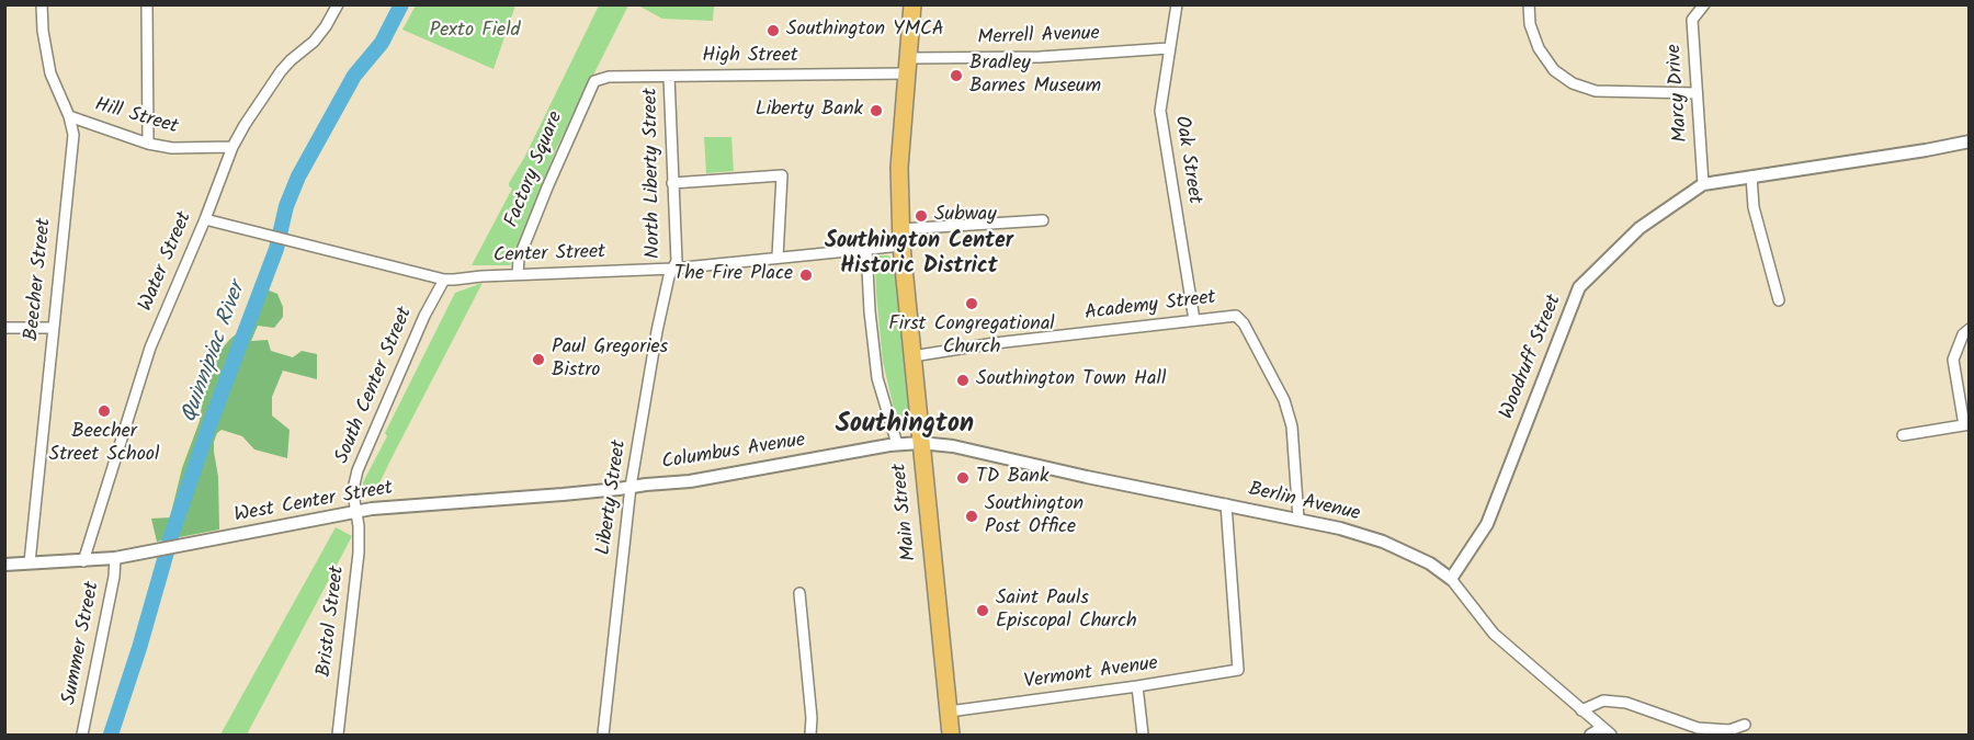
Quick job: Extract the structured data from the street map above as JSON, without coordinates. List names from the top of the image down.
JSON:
{
  "streets": {
    "highway": ["Main Street"],
    "street": [
      "Merrell Avenue",
      "High Street",
      "Marcy Drive",
      "Hill Street",
      "Oak Street",
      "Factory Square",
      "North Liberty Street",
      "Center Street",
      "Water Street",
      "Beecher Street",
      "Academy Street",
      "Woodruff Street",
      "South Center Street",
      "Columbus Avenue",
      "Liberty Street",
      "West Center Street",
      "Berlin Avenue",
      "Bristol Street",
      "Summer Street",
      "Vermont Avenue"
    ]
  },
  "crossings": [
    ["Merrell Avenue", "High Street"],
    ["Merrell Avenue", "Oak Street"],
    ["Merrell Avenue", "Main Street"],
    ["High Street", "Factory Square"],
    ["High Street", "North Liberty Street"],
    ["High Street", "Main Street"],
    ["Marcy Drive", "Woodruff Street"],
    ["Hill Street", "Water Street"],
    ["Hill Street", "Beecher Street"],
    ["Oak Street", "Academy Street"],
    ["Factory Square", "Center Street"],
    ["North Liberty Street", "Center Street"],
    ["North Liberty Street", "Liberty Street"],
    ["Center Street", "Water Street"],
    ["Center Street", "South Center Street"],
    ["Center Street", "Liberty Street"],
    ["Center Street", "Main Street"],
    ["Water Street", "West Center Street"],
    ["Beecher Street", "West Center Street"],
    ["Academy Street", "Berlin Avenue"],
    ["Academy Street", "Main Street"],
    ["Woodruff Street", "Berlin Avenue"],
    ["South Center Street", "West Center Street"],
    ["South Center Street", "Bristol Street"],
    ["Columbus Avenue", "Liberty Street"],
    ["Columbus Avenue", "West Center Street"],
    ["Columbus Avenue", "Berlin Avenue"],
    ["Columbus Avenue", "Main Street"],
    ["Liberty Street", "West Center Street"],
    ["West Center Street", "Bristol Street"],
    ["West Center Street", "Summer Street"],
    ["Berlin Avenue", "Main Street"],
    ["Berlin Avenue", "Vermont Avenue"],
    ["Main Street", "Vermont Avenue"]
  ],
  "districts": ["Southington Center Historic District", "Southington"],
  "water": ["Quinnipiac River"],
  "parks": ["Pexto Field"],
  "places": [
    "Southington YMCA",
    "Bradley Barnes Museum",
    "Liberty Bank",
    "Subway",
    "The Fire Place",
    "First Congregational Church",
    "Paul Gregories Bistro",
    "Southington Town Hall",
    "Beecher Street School",
    "TD Bank",
    "Southington Post Office",
    "Saint Pauls Episcopal Church"
  ]
}
